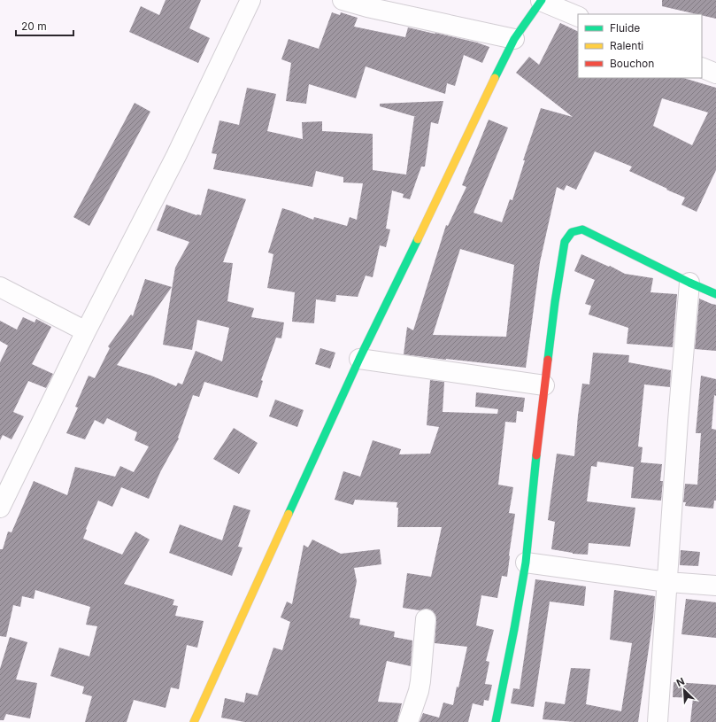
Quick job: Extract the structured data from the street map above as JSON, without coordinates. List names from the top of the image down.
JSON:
{
  "legend": ["Fluide", "Ralenti", "Bouchon"],
  "scale_bar": "20 m",
  "north": "top left"
}
